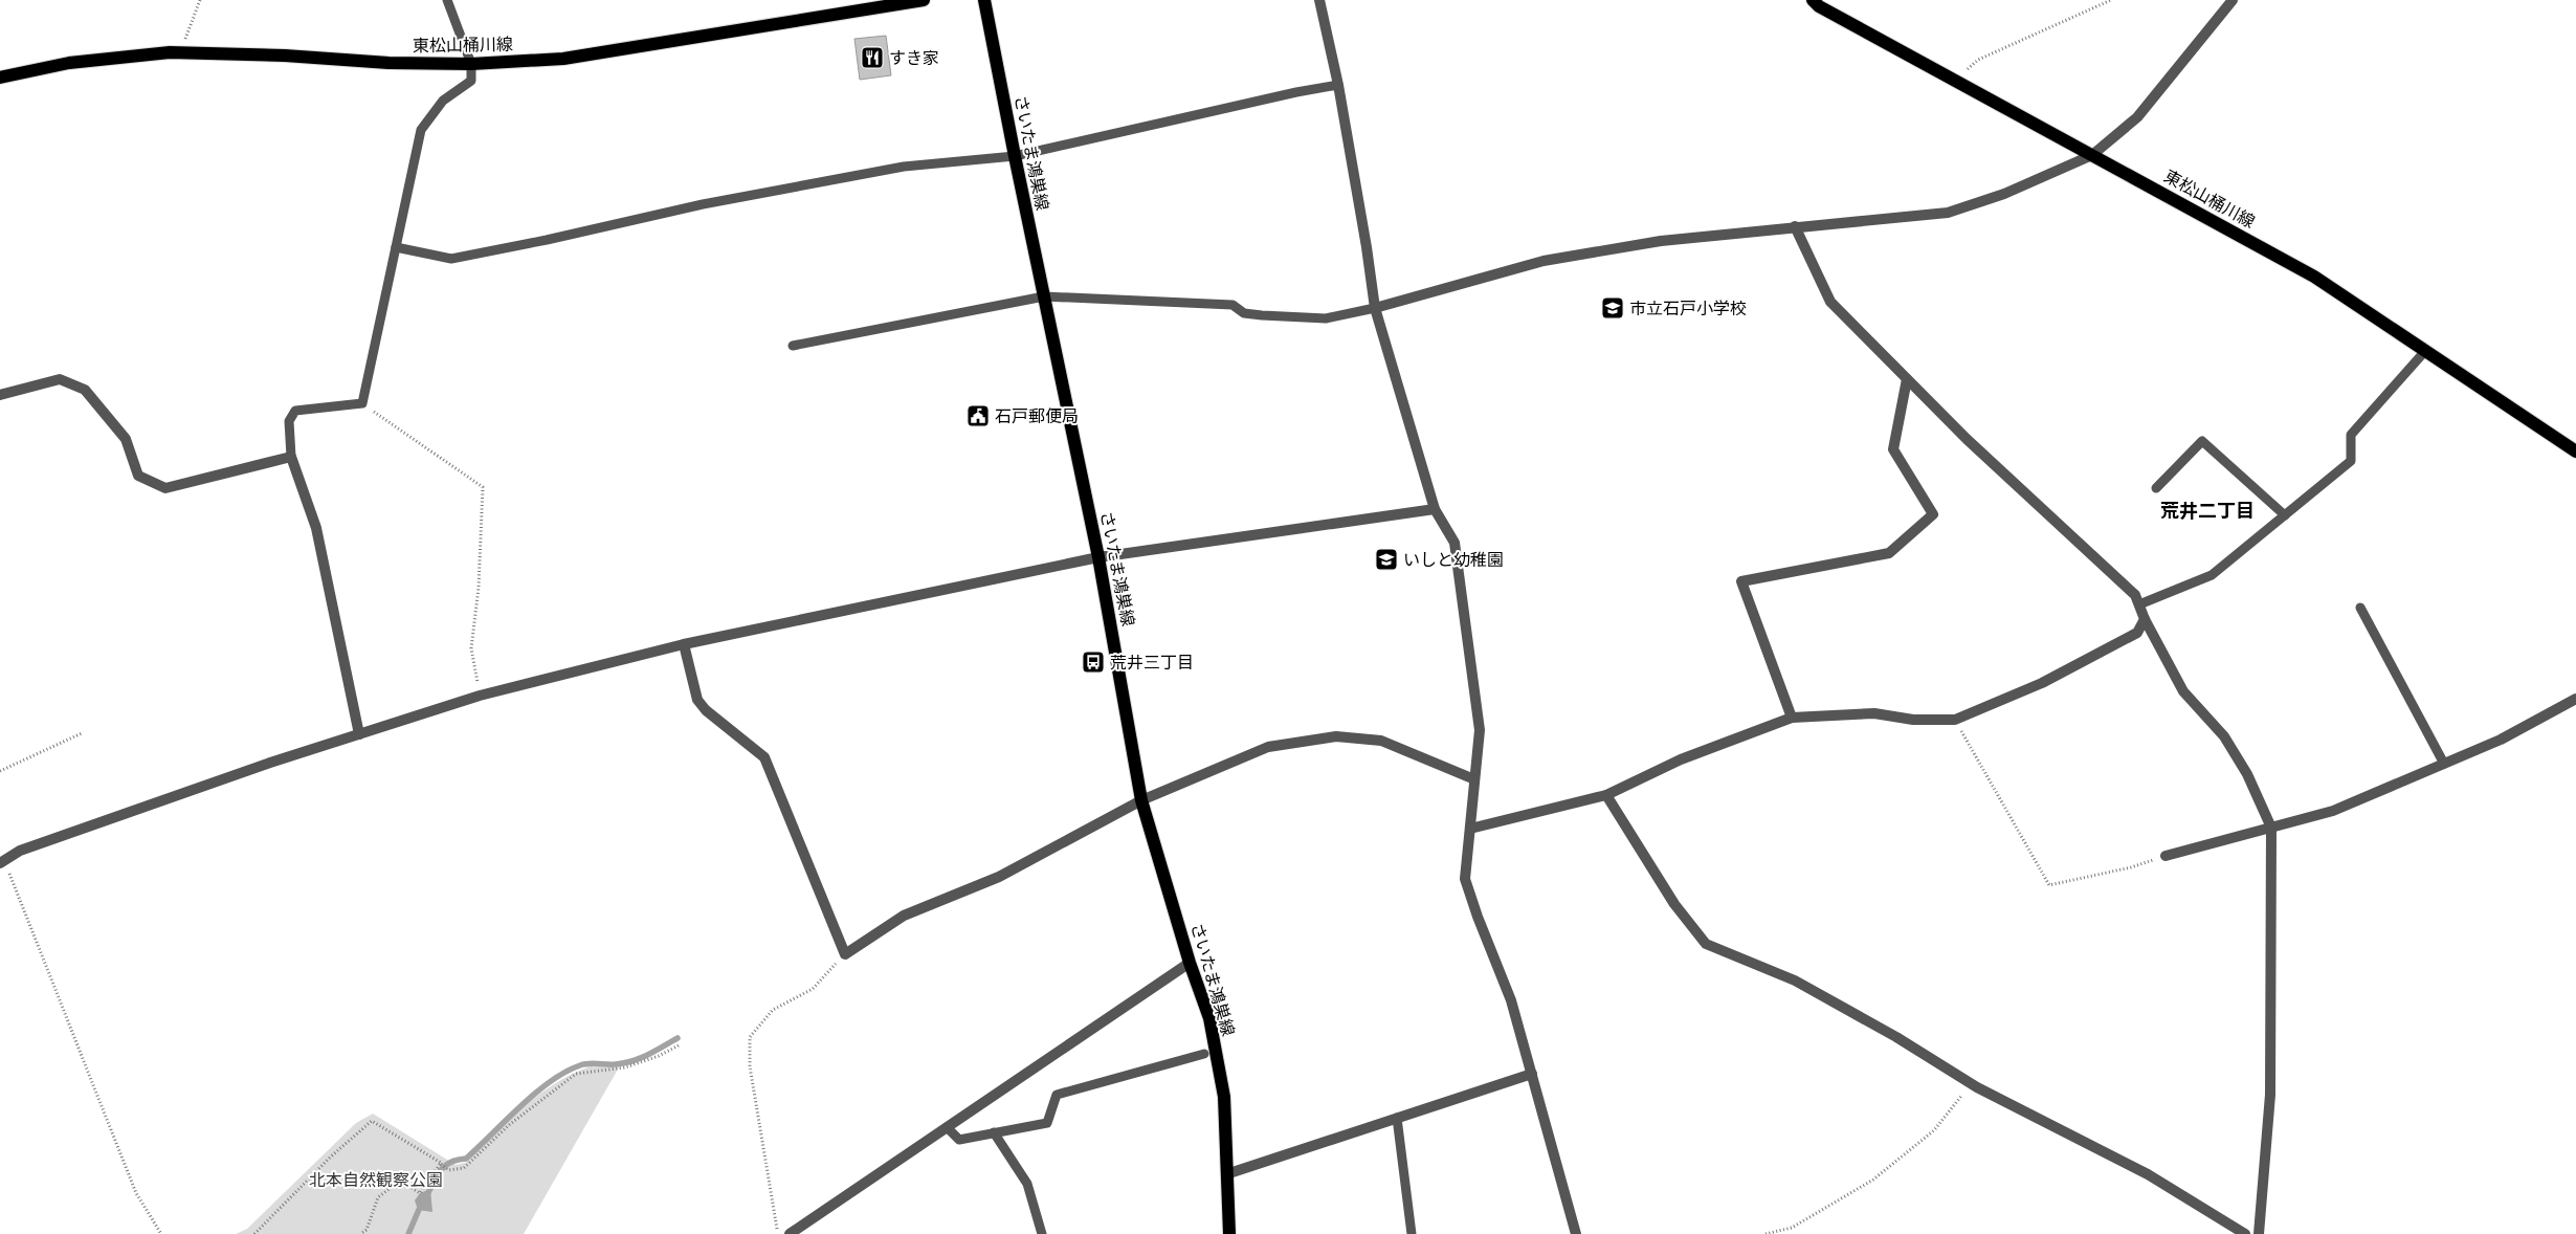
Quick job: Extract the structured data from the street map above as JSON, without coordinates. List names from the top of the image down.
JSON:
{
  "streets": {
    "main road": ["東松山桶川線", "さいたま鴻巣線"]
  },
  "districts": ["荒井二丁目"],
  "parks": ["北本自然観察公園"],
  "places": {
    "restaurant": ["すき家"],
    "school or university": ["市立石戸小学校", "いしと幼稚園"],
    "public building": ["石戸郵便局"],
    "bus stop": ["荒井三丁目"]
  }
}
